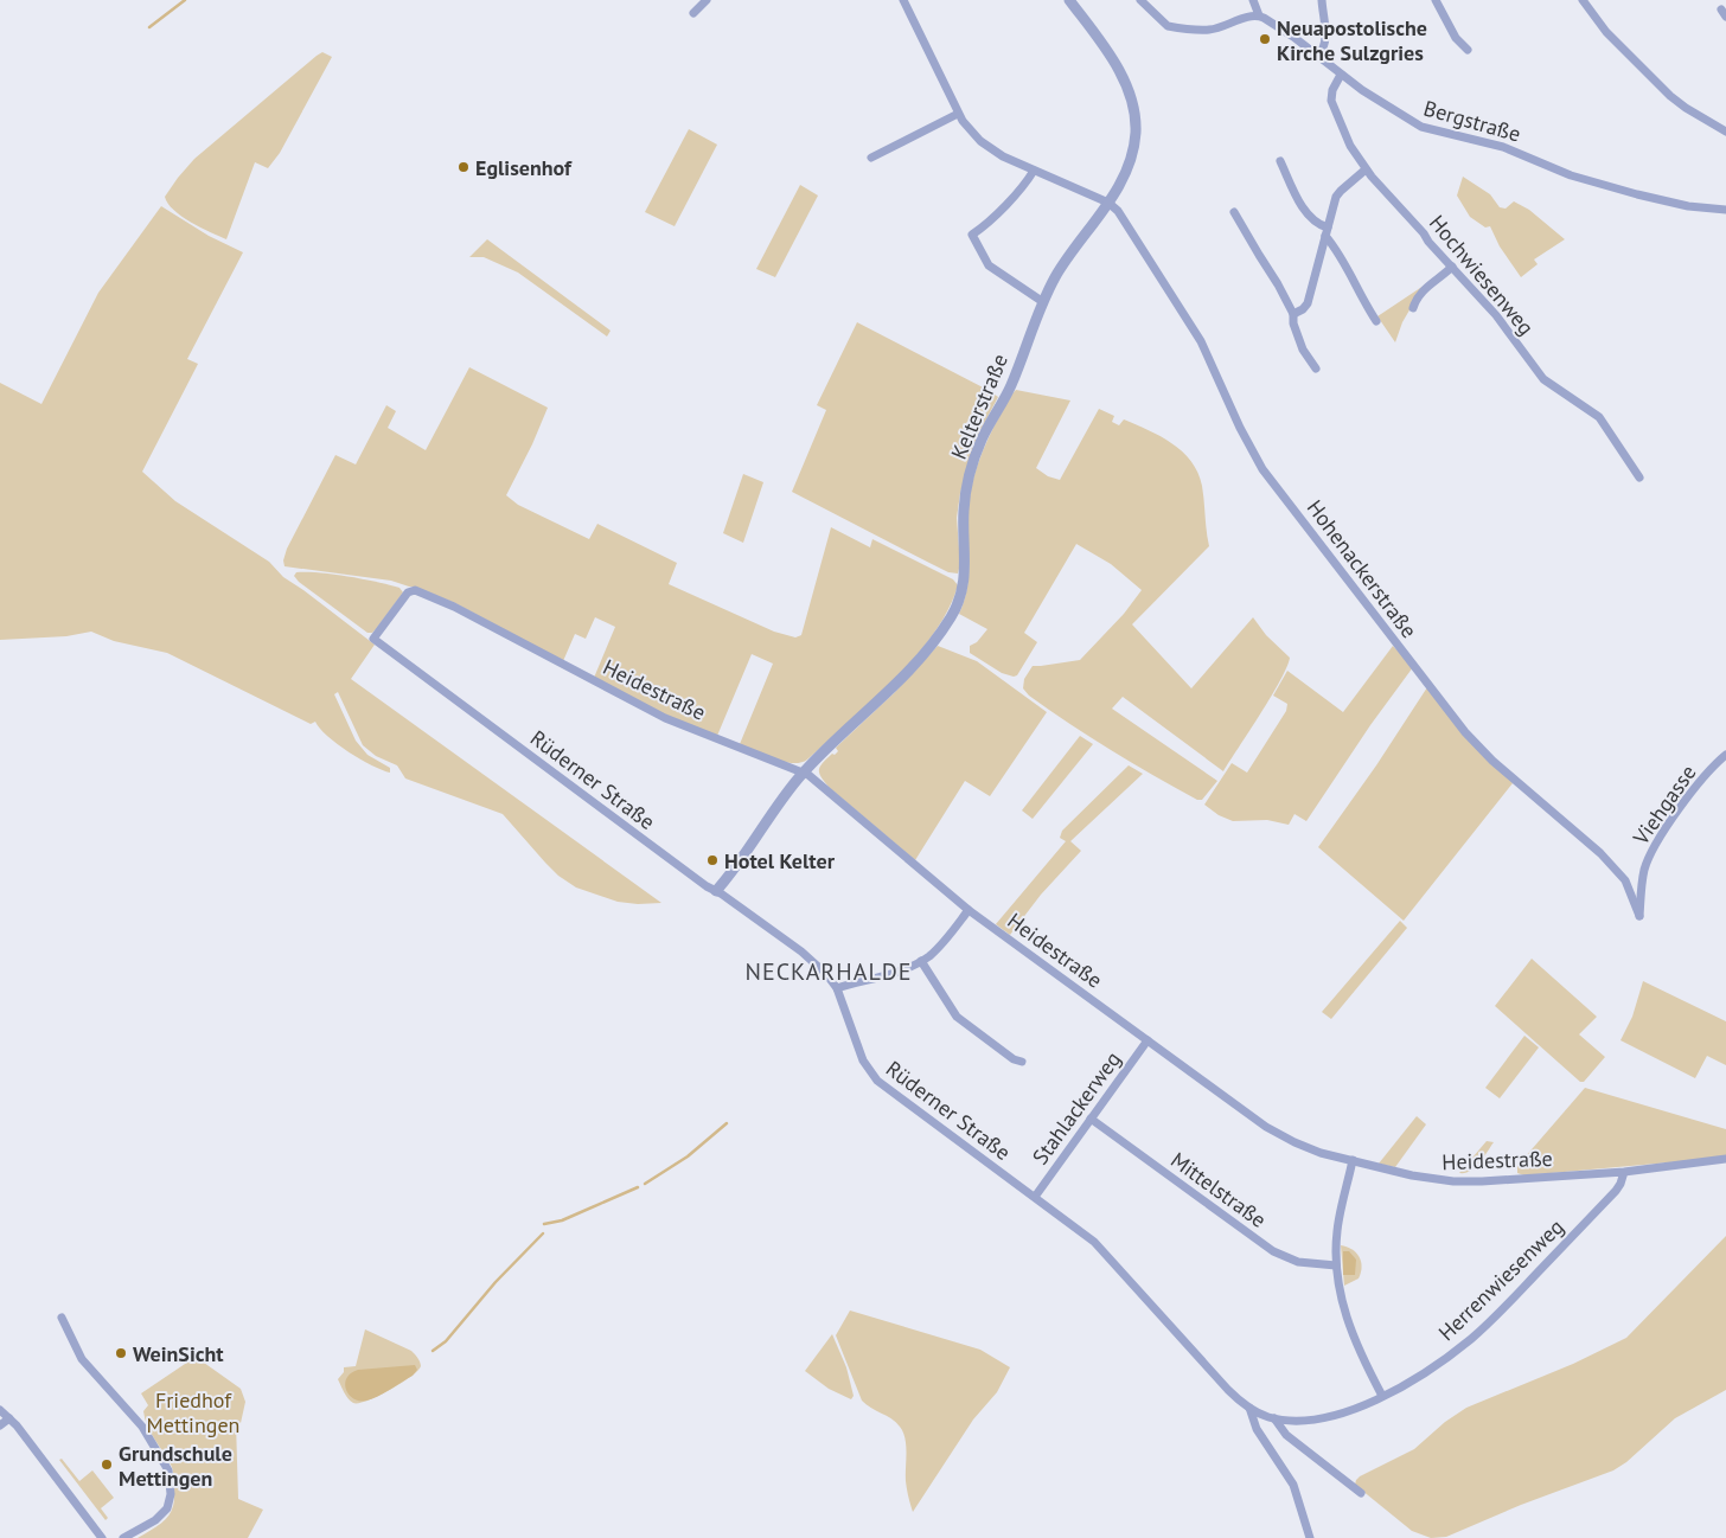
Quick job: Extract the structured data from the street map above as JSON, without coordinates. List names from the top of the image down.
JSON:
{
  "streets": {
    "street": [
      "Bergstraße",
      "Hochwiesenweg",
      "Kelterstraße",
      "Hohenackerstraße",
      "Heidestraße",
      "Rüderner Straße",
      "Viehgasse",
      "Stahlackerweg",
      "Mittelstraße",
      "Herrenwiesenweg"
    ]
  },
  "crossings": [
    ["Bergstraße", "Hochwiesenweg"],
    ["Kelterstraße", "Hohenackerstraße"],
    ["Kelterstraße", "Heidestraße"],
    ["Kelterstraße", "Rüderner Straße"],
    ["Hohenackerstraße", "Viehgasse"],
    ["Heidestraße", "Rüderner Straße"],
    ["Heidestraße", "Stahlackerweg"],
    ["Heidestraße", "Herrenwiesenweg"],
    ["Rüderner Straße", "Stahlackerweg"],
    ["Rüderner Straße", "Herrenwiesenweg"],
    ["Stahlackerweg", "Mittelstraße"]
  ],
  "districts": ["NECKARHALDE"],
  "parks": ["Friedhof Mettingen"],
  "places": [
    "Neuapostolische Kirche Sulzgries",
    "Eglisenhof",
    "Hotel Kelter",
    "WeinSicht",
    "Grundschule Mettingen"
  ]
}
